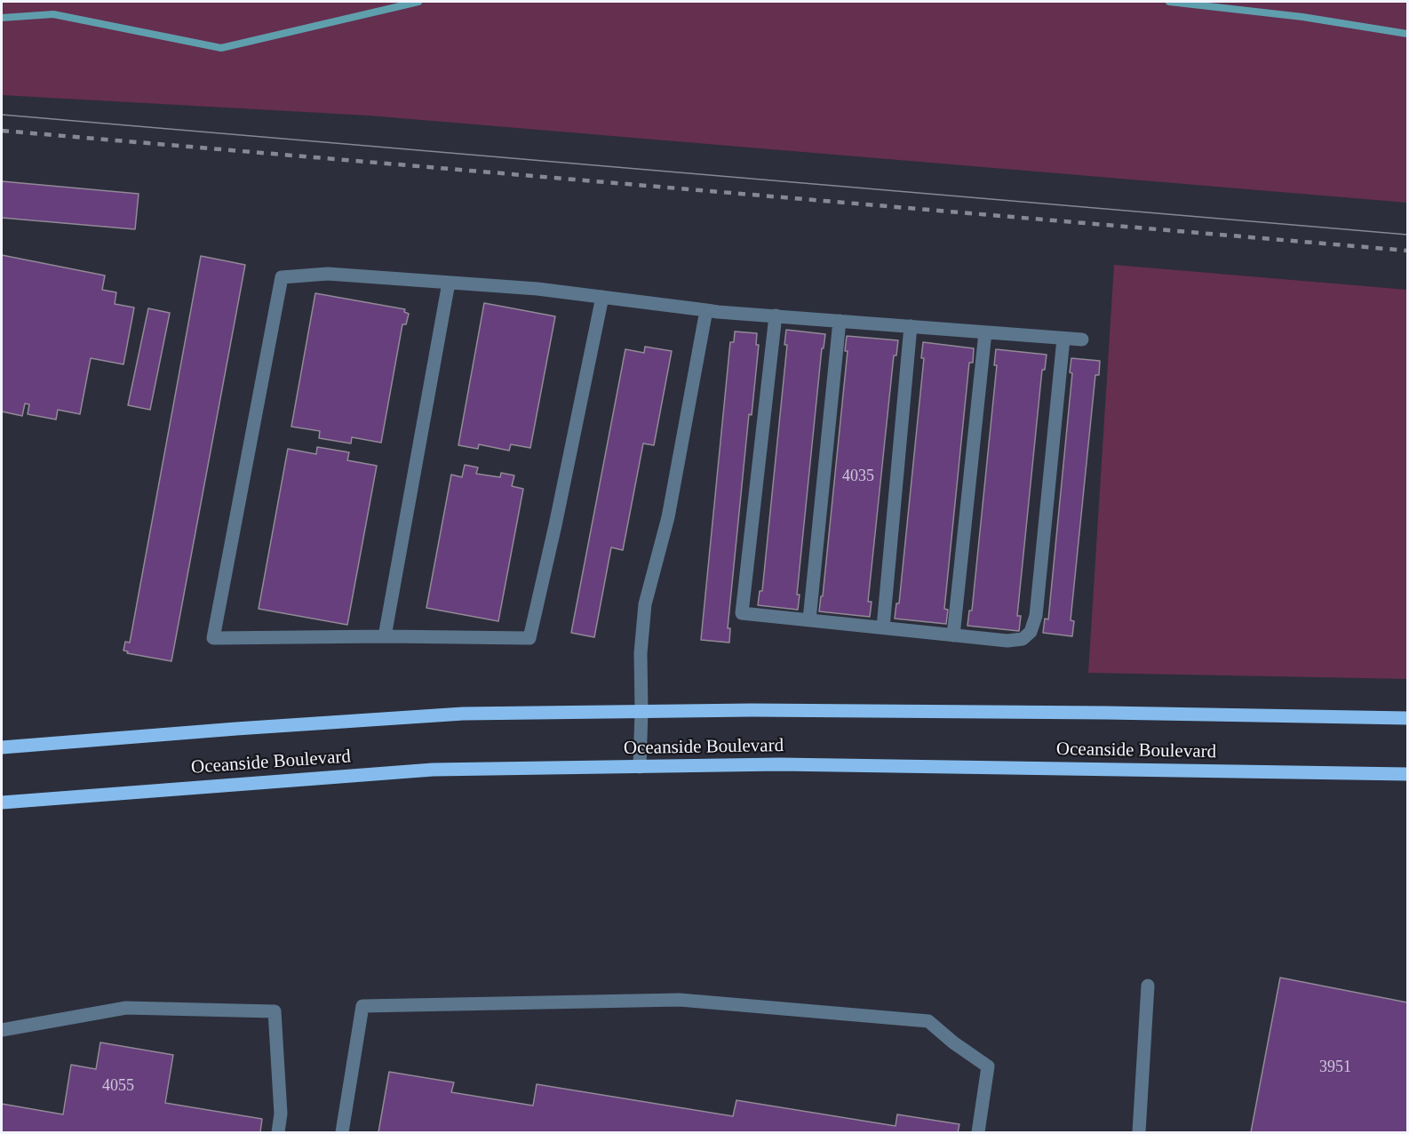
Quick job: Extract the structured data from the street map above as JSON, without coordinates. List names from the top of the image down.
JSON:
{
  "streets": {
    "main road": ["Oceanside Boulevard"]
  },
  "house_numbers": ["4035", "3951", "4055"]
}
